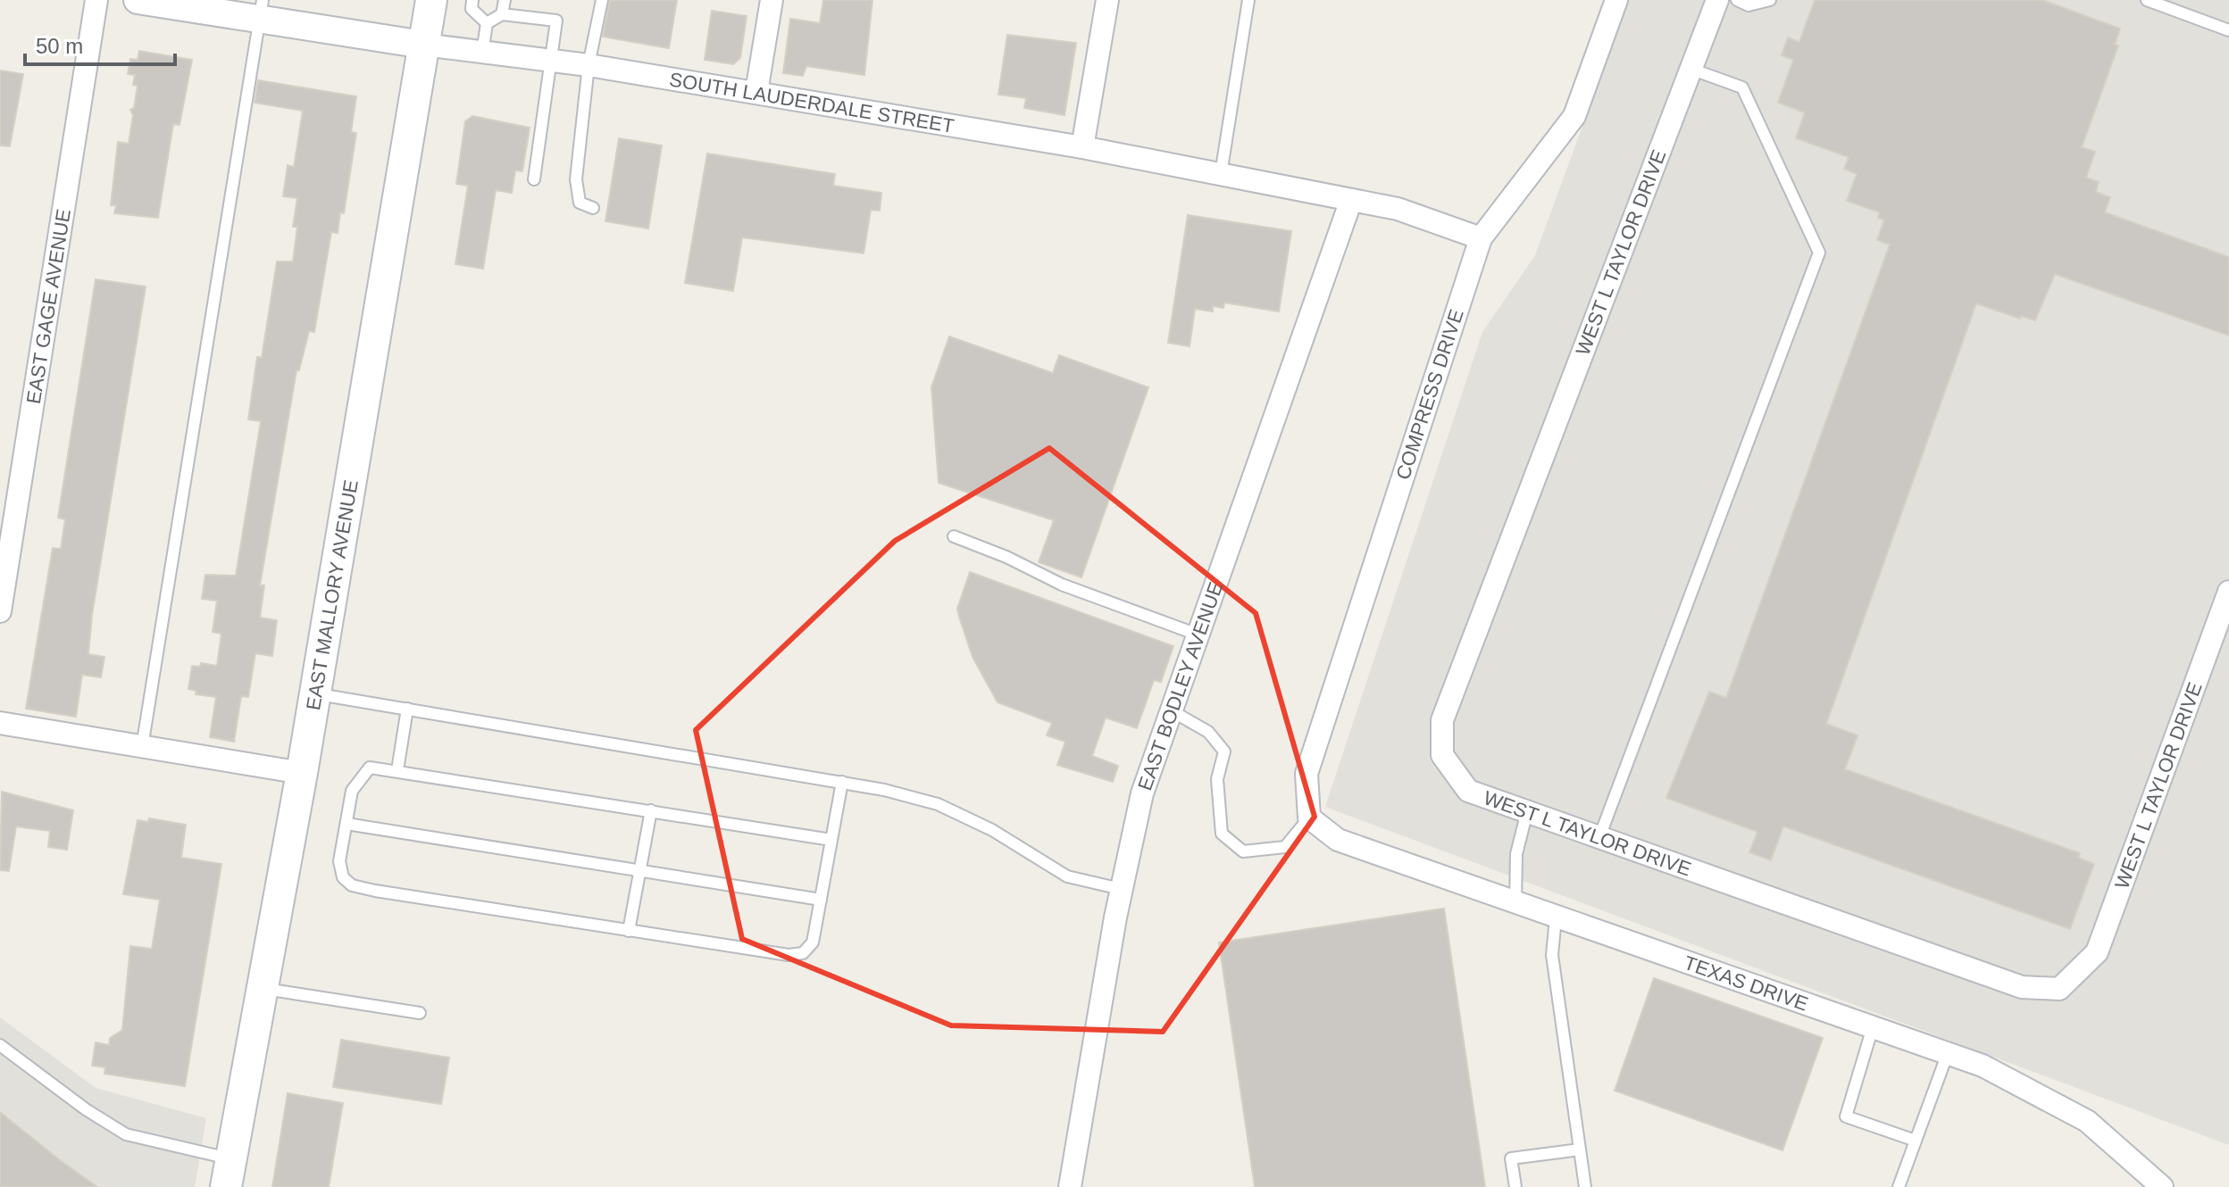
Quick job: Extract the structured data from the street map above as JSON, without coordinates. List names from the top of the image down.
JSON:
{
  "streets": {
    "main road": ["EAST MALLORY AVENUE"],
    "street": [
      "SOUTH LAUDERDALE STREET",
      "WEST L TAYLOR DRIVE",
      "EAST GAGE AVENUE",
      "COMPRESS DRIVE",
      "EAST BODLEY AVENUE",
      "TEXAS DRIVE"
    ]
  },
  "crossings": [
    ["SOUTH LAUDERDALE STREET", "COMPRESS DRIVE"],
    ["SOUTH LAUDERDALE STREET", "EAST MALLORY AVENUE"],
    ["SOUTH LAUDERDALE STREET", "EAST BODLEY AVENUE"],
    ["COMPRESS DRIVE", "TEXAS DRIVE"]
  ],
  "scale_bar": "50 m"
}
